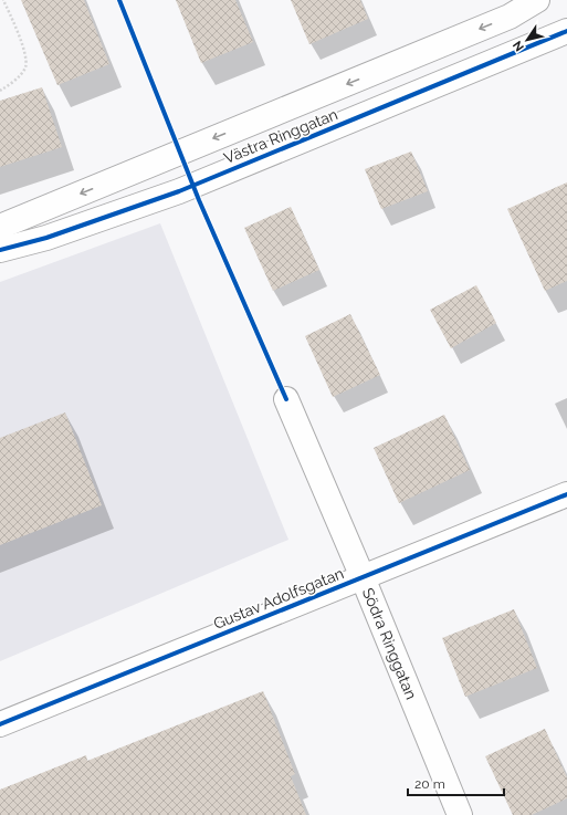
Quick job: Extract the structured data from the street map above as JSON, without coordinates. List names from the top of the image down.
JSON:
{
  "streets": {
    "street": ["Västra Ringgatan", "Gustav Adolfsgatan", "Södra Ringgatan"]
  },
  "crossings": [
    ["Gustav Adolfsgatan", "Södra Ringgatan"]
  ],
  "scale_bar": "20 m",
  "north": "bottom left"
}
